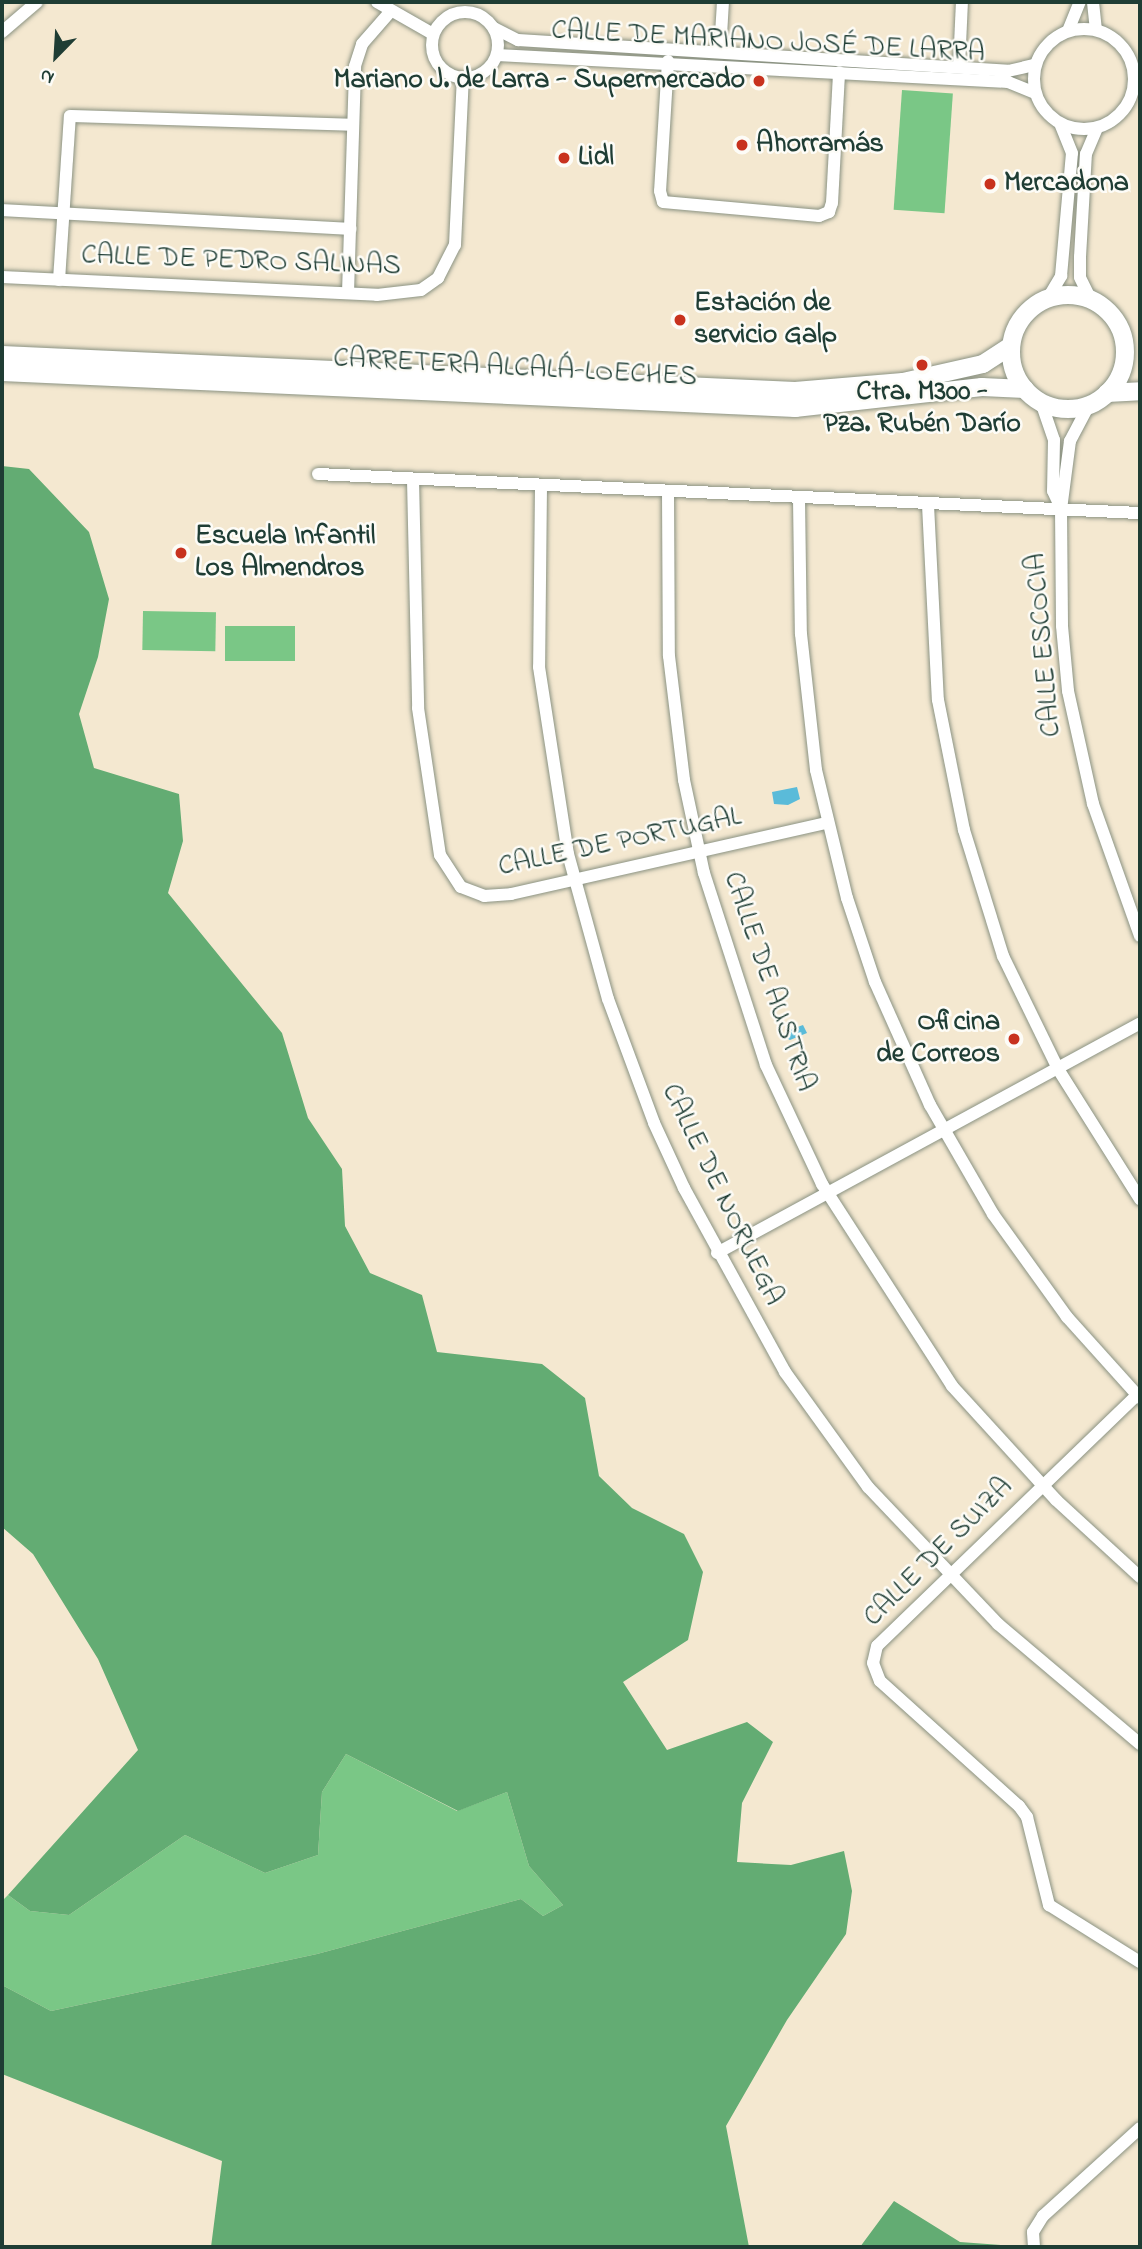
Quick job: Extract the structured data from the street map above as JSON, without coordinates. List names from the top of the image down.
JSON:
{
  "streets": {
    "main road": ["CARRETERA ALCALÁ-LOECHES"],
    "street": [
      "CALLE DE MARIANO JOSÉ DE LARRA",
      "CALLE DE PEDRO SALINAS",
      "CALLE ESCOCIA",
      "CALLE DE PORTUGAL",
      "CALLE DE AUSTRIA",
      "CALLE DE NORUEGA",
      "CALLE DE SUIZA"
    ]
  },
  "crossings": [
    ["CALLE DE MARIANO JOSÉ DE LARRA", "CALLE DE PEDRO SALINAS"],
    ["CARRETERA ALCALÁ-LOECHES", "CALLE ESCOCIA"],
    ["CALLE DE PORTUGAL", "CALLE DE AUSTRIA"],
    ["CALLE DE PORTUGAL", "CALLE DE NORUEGA"],
    ["CALLE DE AUSTRIA", "CALLE DE SUIZA"],
    ["CALLE DE NORUEGA", "CALLE DE SUIZA"]
  ],
  "places": [
    "Mariano J. de Larra - Supermercado",
    "Ahorramás",
    "Lidl",
    "Mercadona",
    "Estación de servicio Galp",
    "Ctra. M300 - Pza. Rubén Darío",
    "Escuela Infantil Los Almendros",
    "Oficina de Correos"
  ],
  "north": "bottom left"
}
